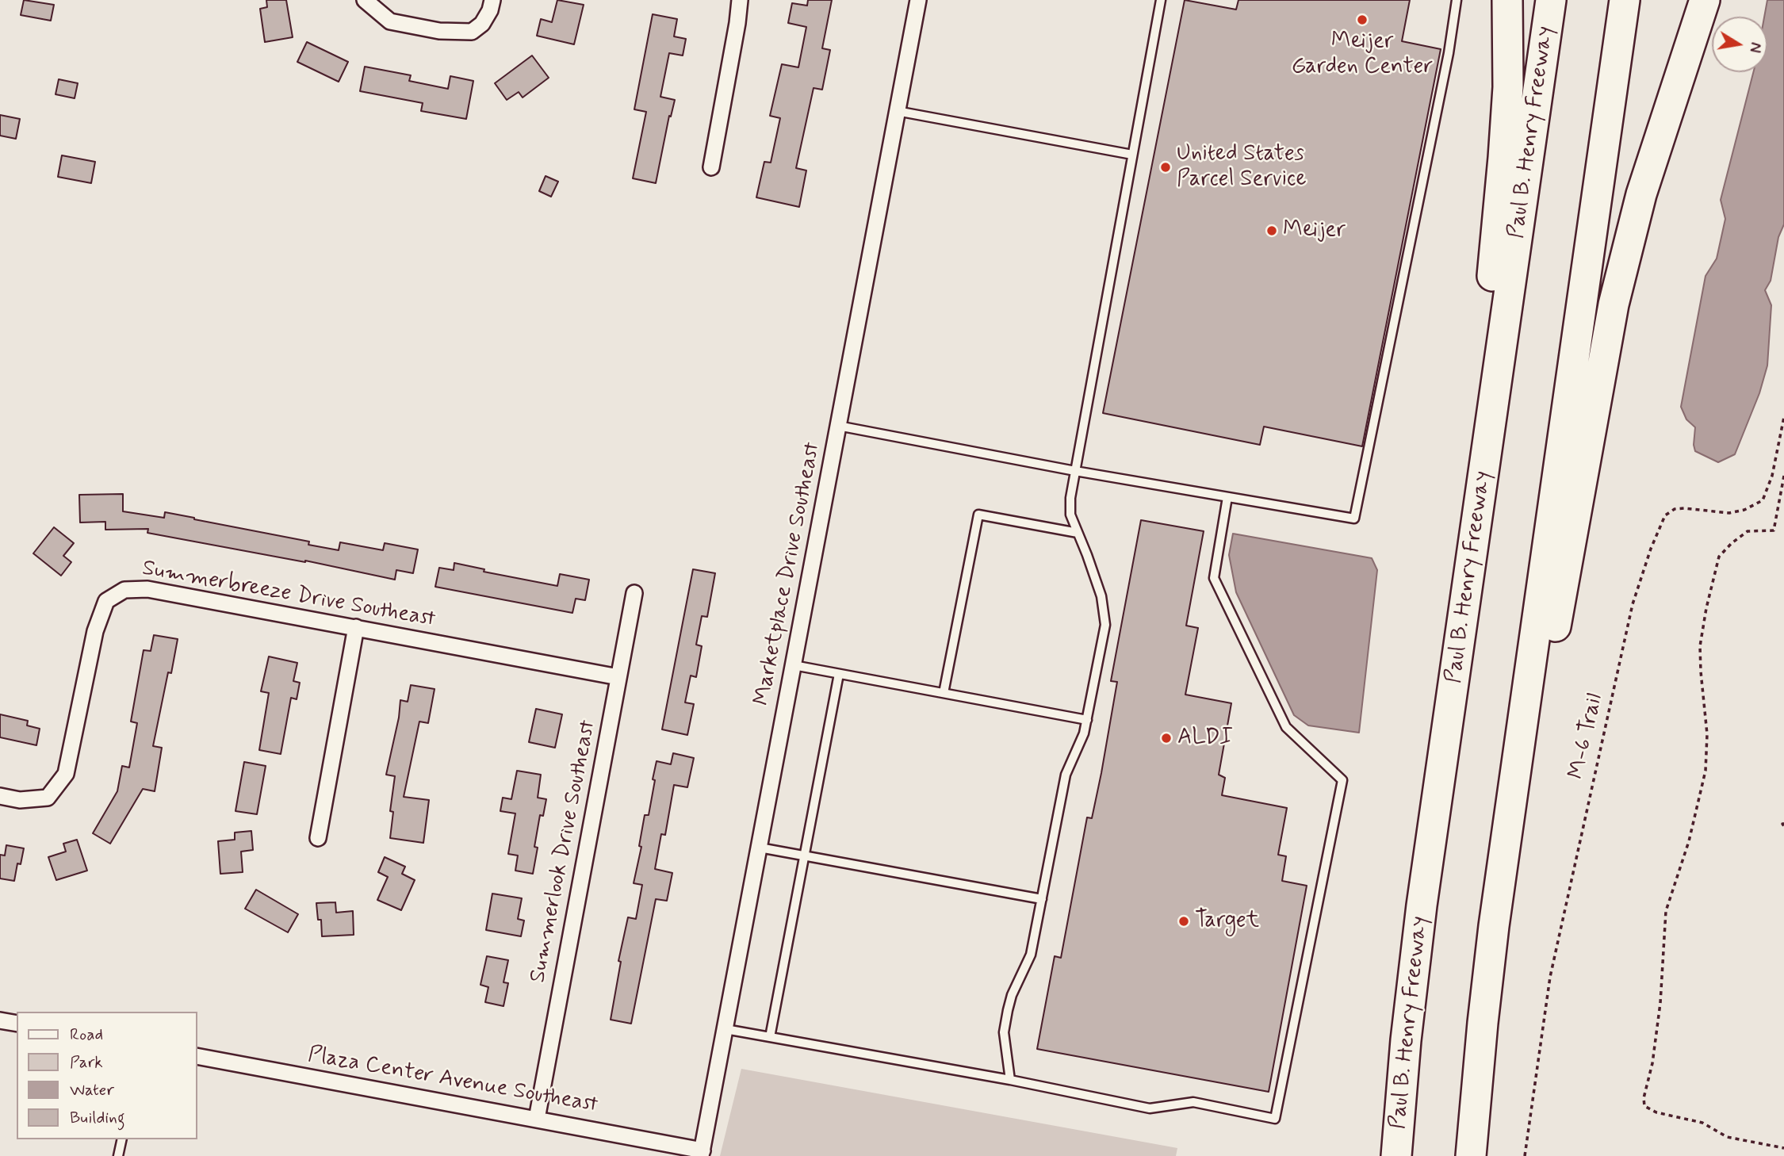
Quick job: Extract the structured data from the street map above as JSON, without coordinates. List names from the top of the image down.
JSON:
{
  "streets": {
    "highway": ["Paul B. Henry Freeway"],
    "street": [
      "Marketplace Drive Southeast",
      "Summerbreeze Drive Southeast",
      "Summerlook Drive Southeast",
      "Plaza Center Avenue Southeast"
    ],
    "path": ["M-6 Trail"]
  },
  "crossings": [
    ["Marketplace Drive Southeast", "Plaza Center Avenue Southeast"],
    ["Summerbreeze Drive Southeast", "Summerlook Drive Southeast"],
    ["Summerlook Drive Southeast", "Plaza Center Avenue Southeast"]
  ],
  "places": [
    "Meijer Garden Center",
    "United States Parcel Service",
    "Meijer",
    "ALDI",
    "Target"
  ],
  "legend": [
    "Road",
    "Park",
    "Water",
    "Building"
  ],
  "north": "right"
}
